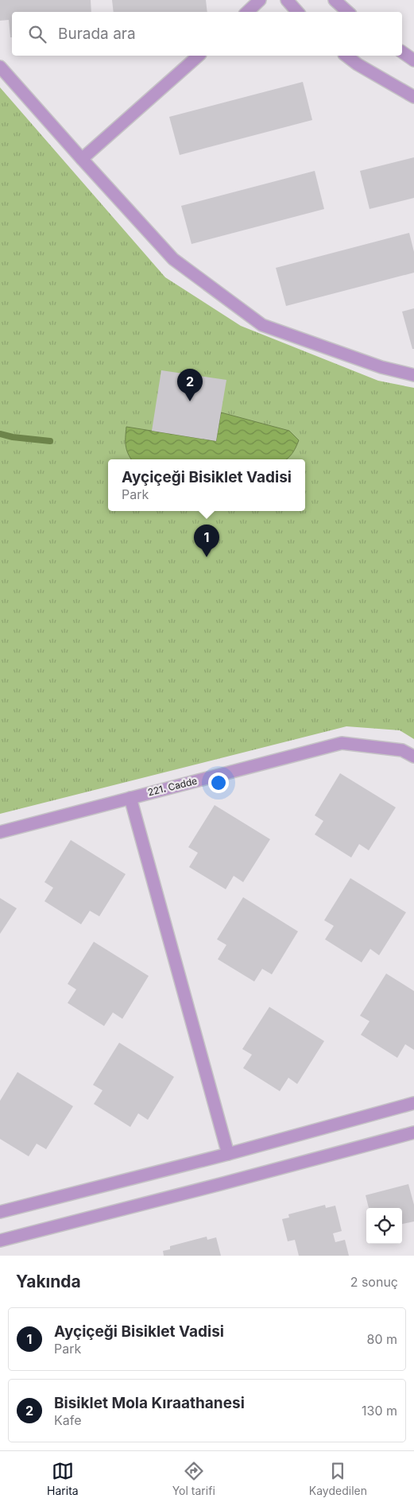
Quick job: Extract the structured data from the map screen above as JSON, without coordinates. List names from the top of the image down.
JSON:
{
  "streets": {
    "street": ["221. Cadde"]
  },
  "page": {
    "search": "Burada ara",
    "pins": ["2", "1"],
    "popup": ["Ayçiçeği Bisiklet Vadisi", "Park"],
    "heading": ["Yakında", "2 sonuç"],
    "list": [
      {
        "mark": "1",
        "name": "Ayçiçeği Bisiklet Vadisi",
        "note": "Park",
        "value": "80 m"
      },
      {
        "mark": "2",
        "name": "Bisiklet Mola Kıraathanesi",
        "note": "Kafe",
        "value": "130 m"
      }
    ],
    "nav": ["Harita", "Yol tarifi", "Kaydedilen"]
  }
}
